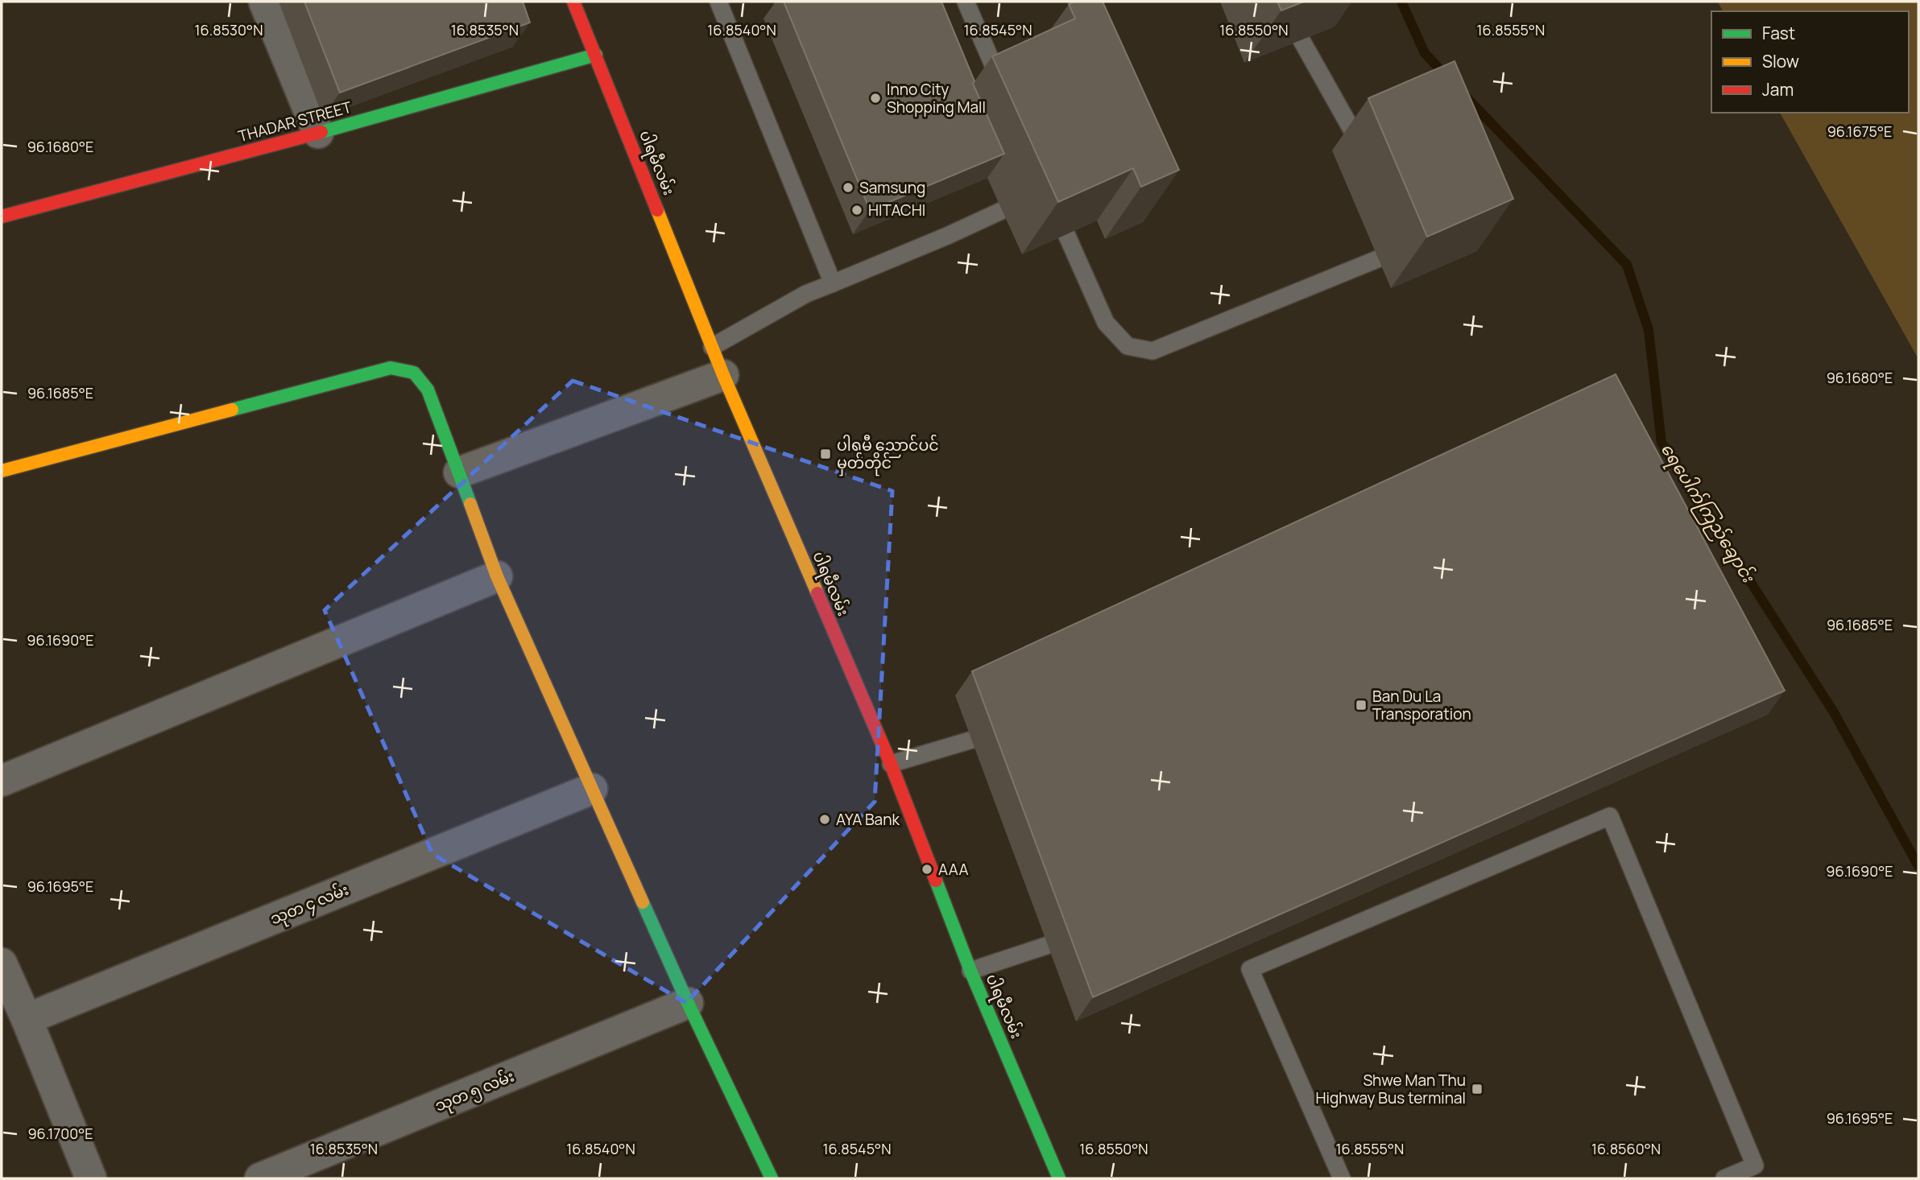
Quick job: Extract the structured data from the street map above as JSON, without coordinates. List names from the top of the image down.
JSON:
{
  "streets": {
    "street": [
      "THADAR STREET",
      "ပါရမီလမ်း",
      "သုတ ၄ လမ်း",
      "သုတ ၅ လမ်း"
    ]
  },
  "crossings": [
    ["THADAR STREET", "ပါရမီလမ်း"]
  ],
  "water": ["ရေပေါက်ကြည်ချောင်း"],
  "places": {
    "other": [
      "Inno City Shopping Mall",
      "Samsung",
      "HITACHI",
      "AYA Bank",
      "AAA"
    ],
    "transit": ["ပါရမီ ညောင်ပင် မှတ်တိုင်", "Ban Du La Transporation", "Shwe Man Thu Highway Bus terminal"]
  },
  "legend": ["Fast", "Slow", "Jam"],
  "coordinates": [
    "16.8530°N",
    "16.8535°N",
    "16.8540°N",
    "16.8545°N",
    "16.8550°N",
    "16.8555°N",
    "96.1675°E",
    "96.1680°E",
    "96.1685°E",
    "96.1690°E",
    "96.1695°E",
    "96.1700°E",
    "16.8560°N"
  ]
}
